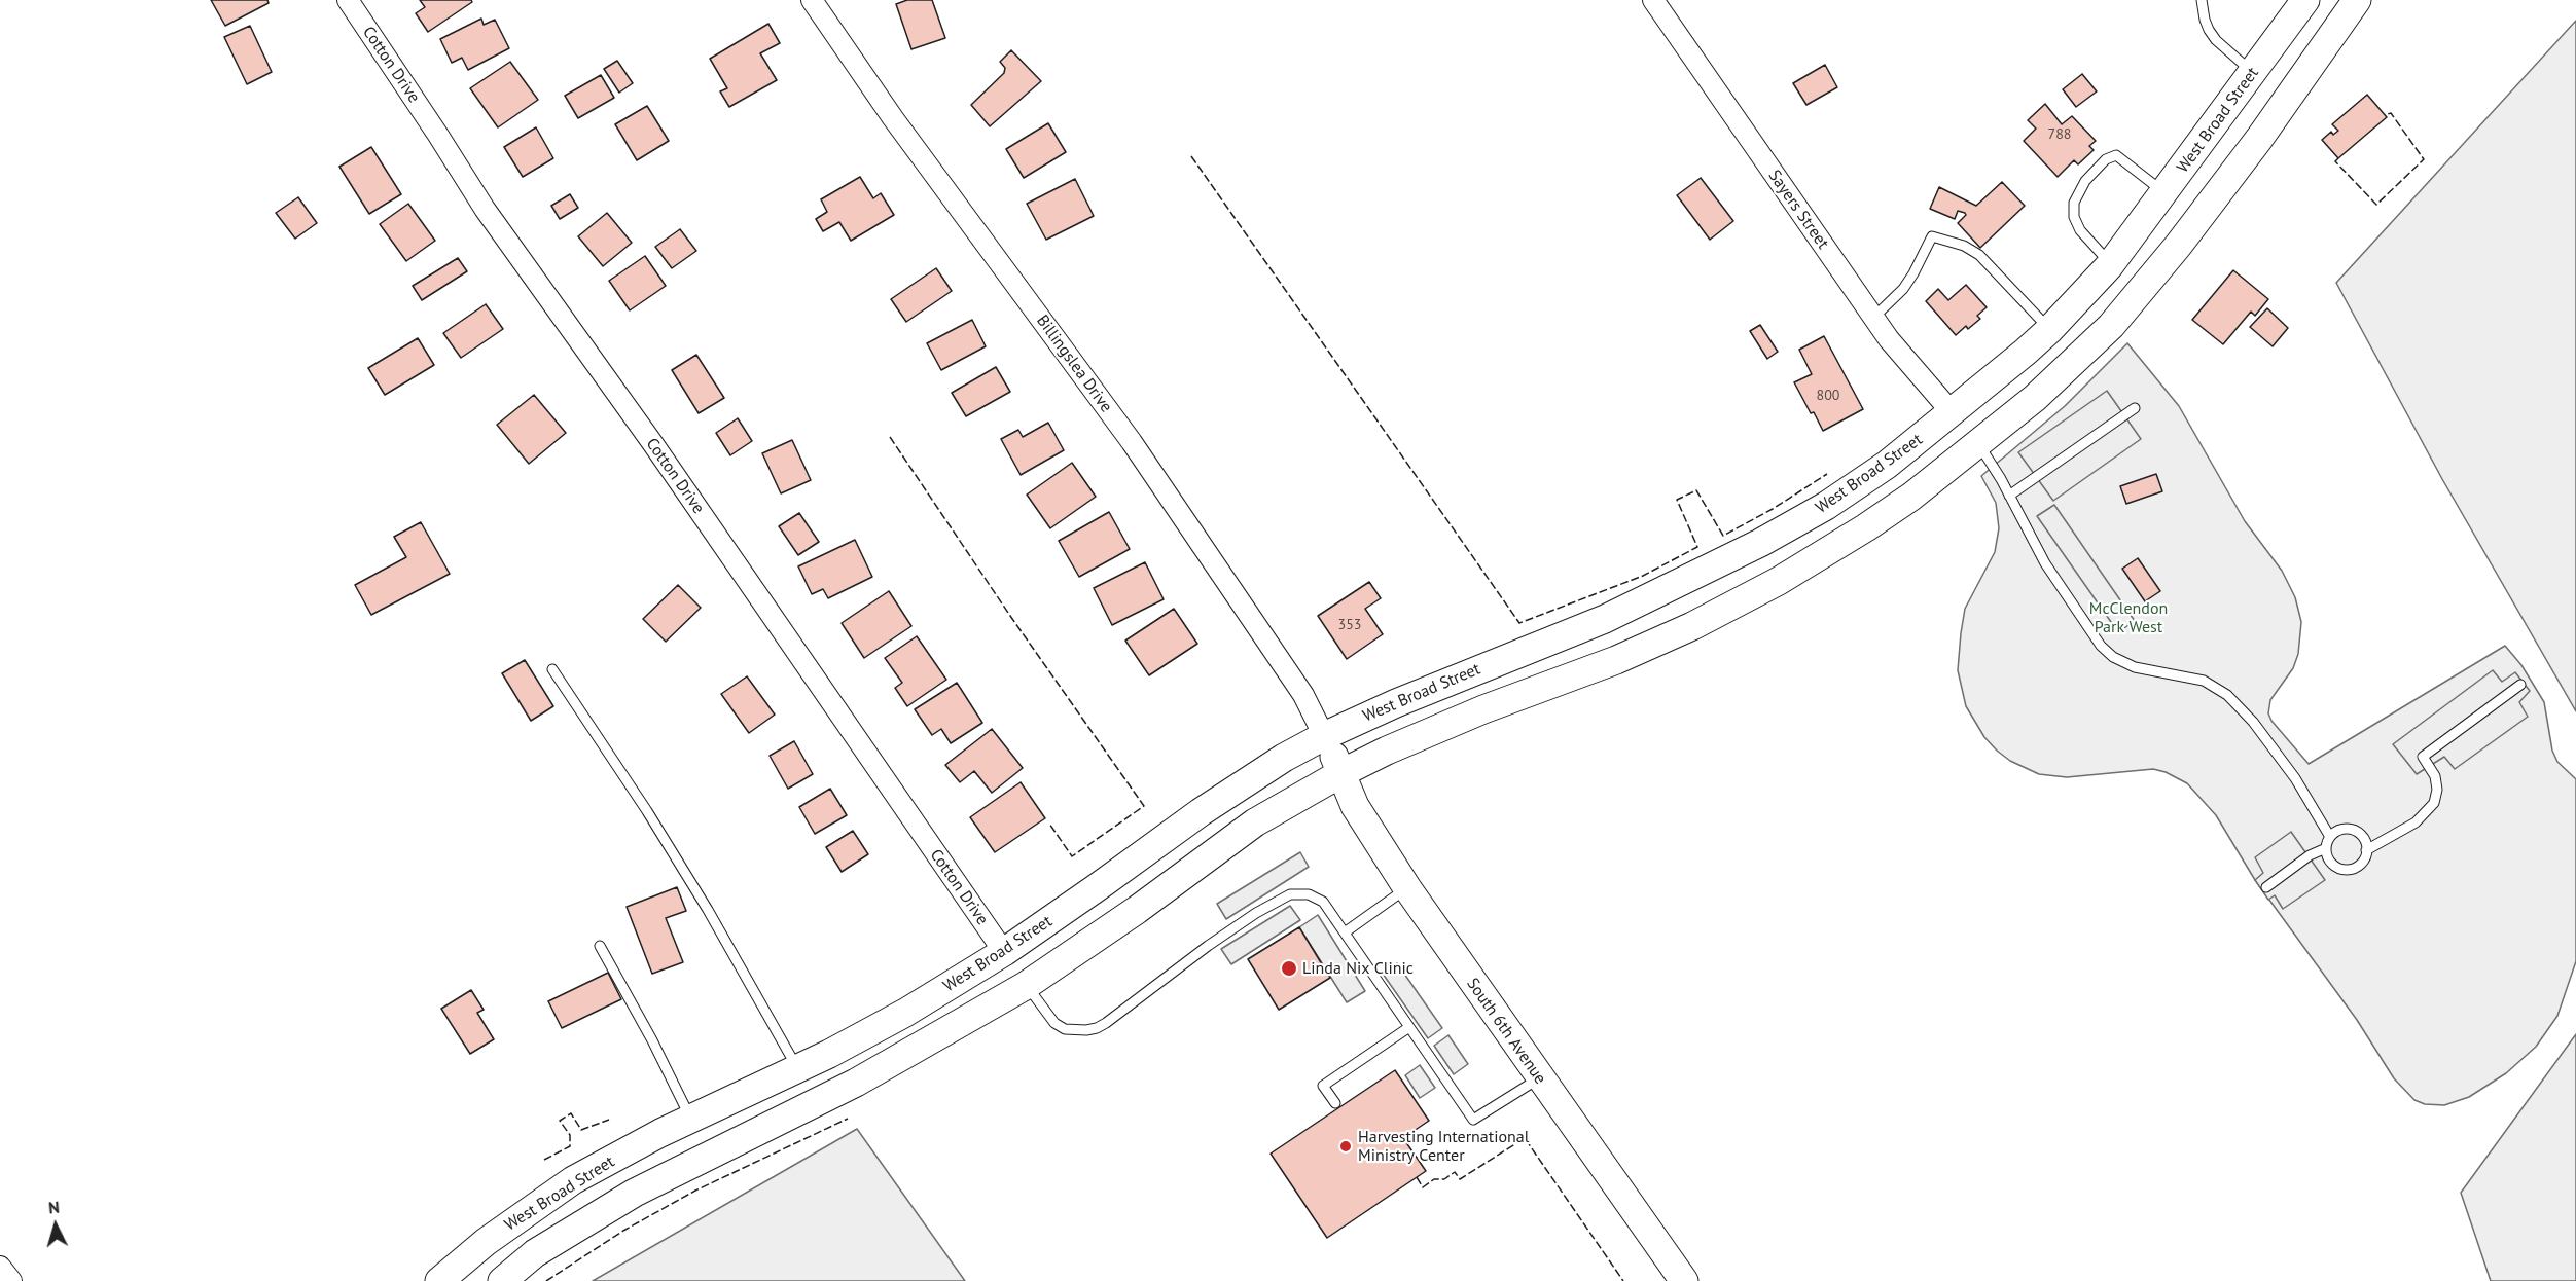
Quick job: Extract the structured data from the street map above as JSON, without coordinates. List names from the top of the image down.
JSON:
{
  "streets": {
    "main road": ["West Broad Street", "South 6th Avenue"],
    "street": ["Cotton Drive", "Sayers Street", "Billingslea Drive"]
  },
  "crossings": [
    ["Cotton Drive", "West Broad Street"],
    ["West Broad Street", "Sayers Street"],
    ["West Broad Street", "Billingslea Drive"],
    ["West Broad Street", "South 6th Avenue"],
    ["Billingslea Drive", "South 6th Avenue"]
  ],
  "parks": ["McClendon Park West"],
  "places": ["Linda Nix Clinic", "Harvesting International Ministry Center"],
  "house_numbers": ["788", "800", "353"],
  "north": "top"
}
